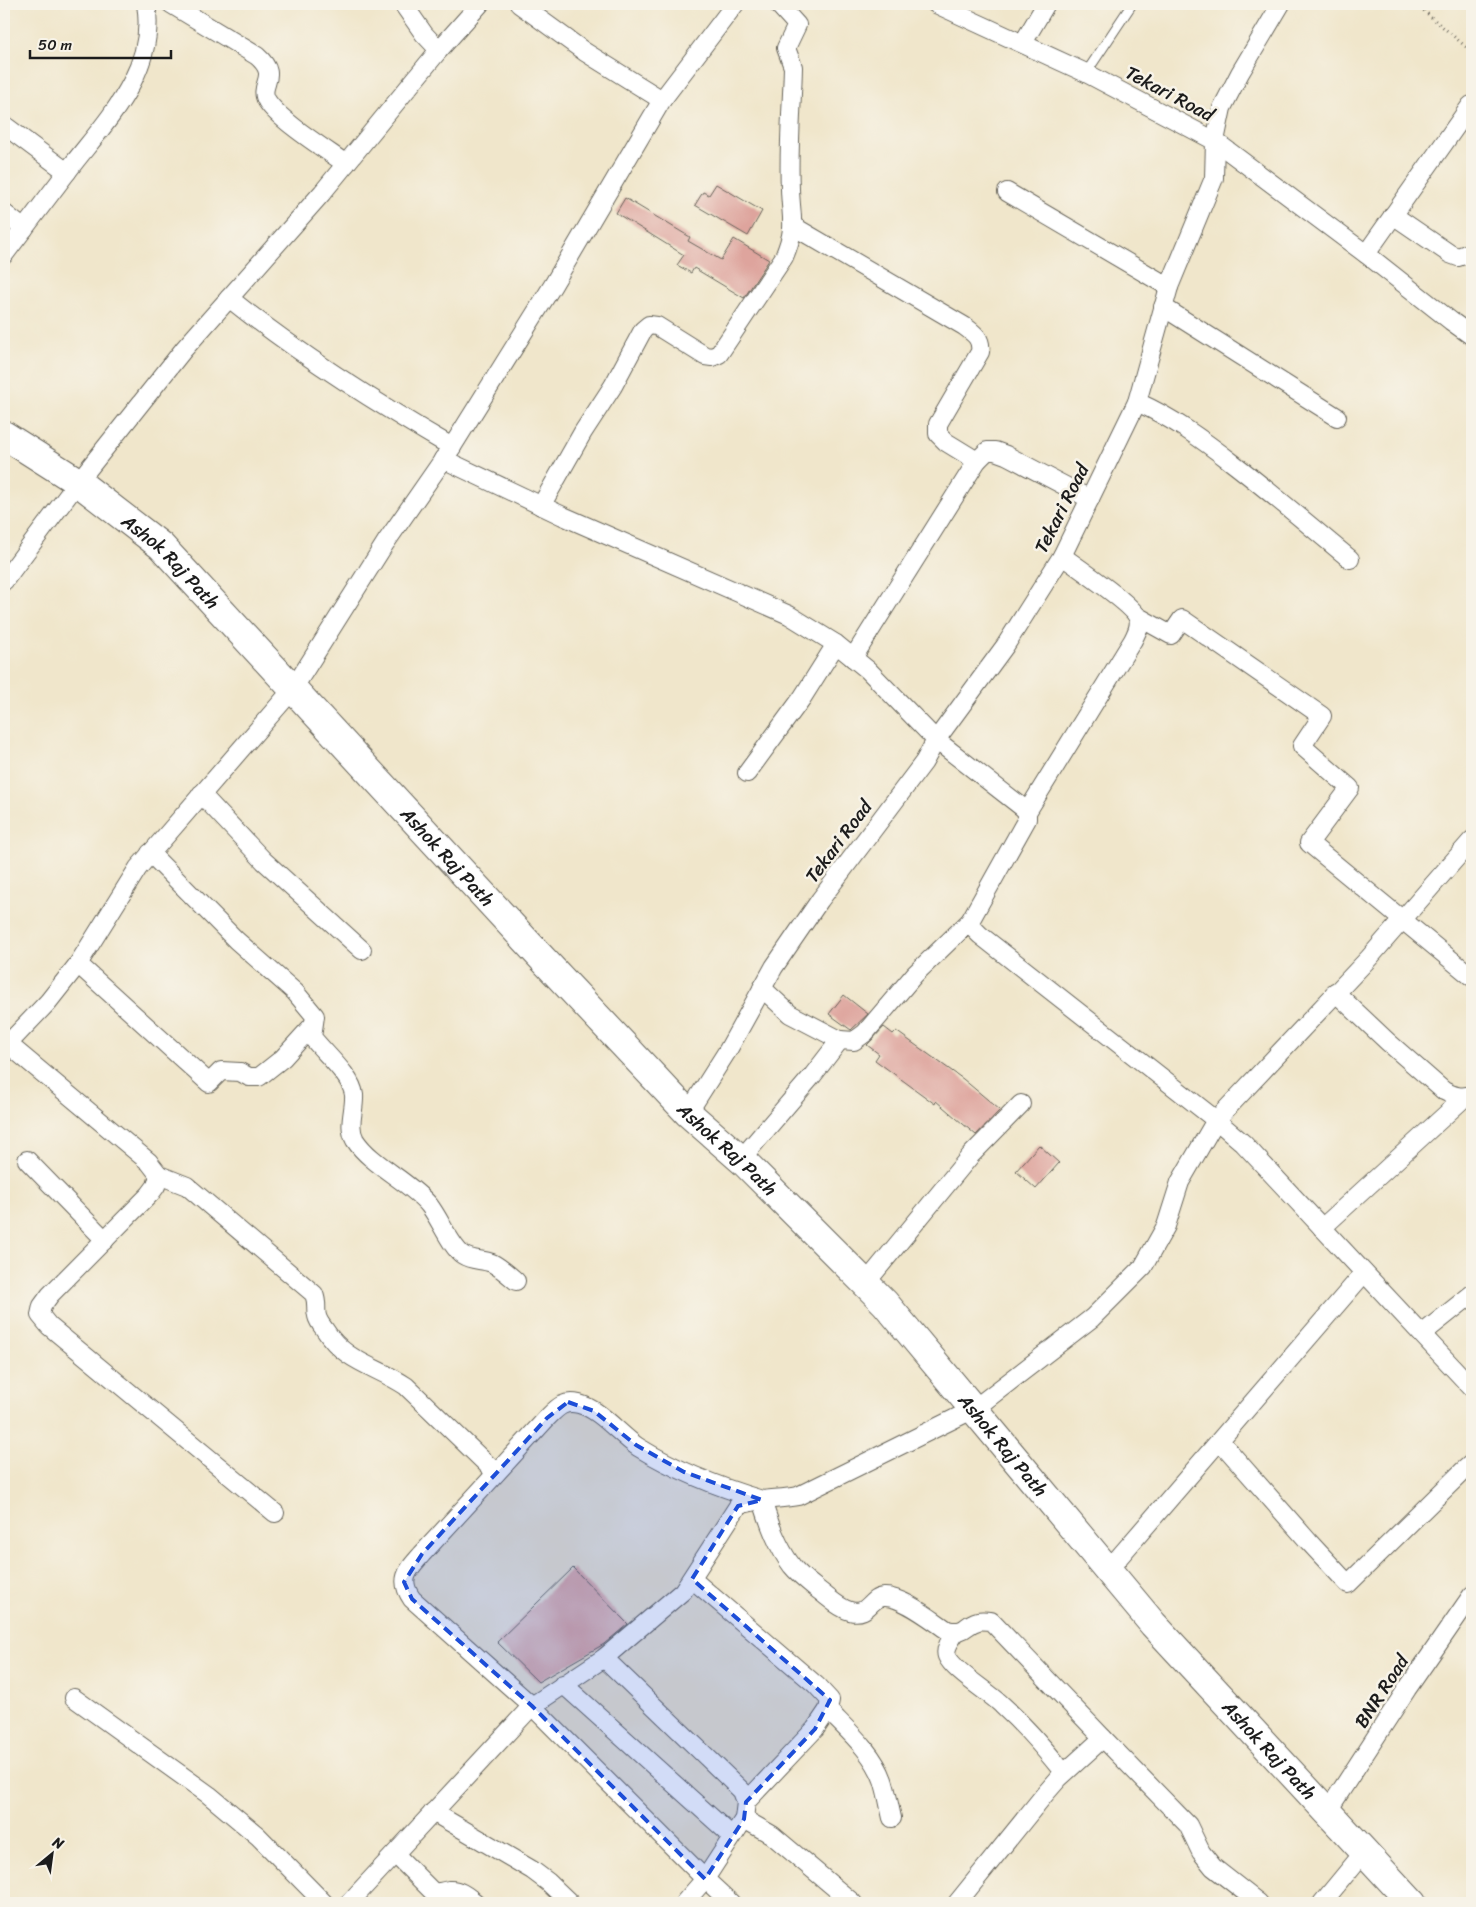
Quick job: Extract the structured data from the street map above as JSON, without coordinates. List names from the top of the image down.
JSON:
{
  "streets": {
    "main road": ["Ashok Raj Path"],
    "street": ["Tekari Road", "BNR Road"]
  },
  "crossings": [
    ["Tekari Road", "Ashok Raj Path"],
    ["Ashok Raj Path", "BNR Road"]
  ],
  "scale_bar": "50 m",
  "north": "top right"
}
